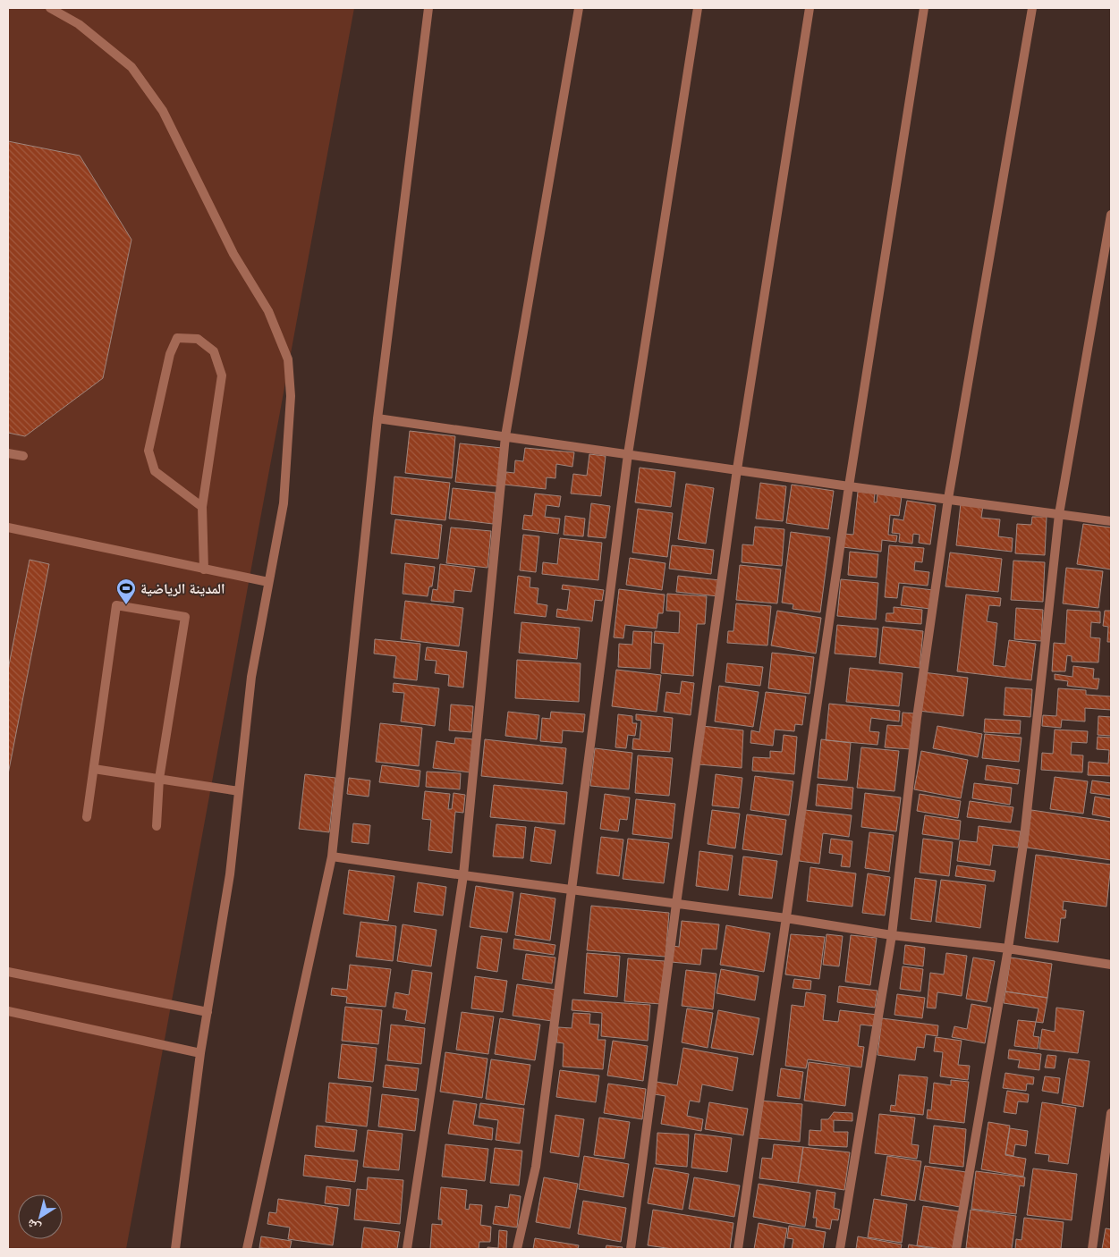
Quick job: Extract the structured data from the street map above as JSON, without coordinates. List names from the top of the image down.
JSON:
{
  "places": {
    "sports": ["المدينة الرياضية"]
  },
  "north": "bottom left"
}
